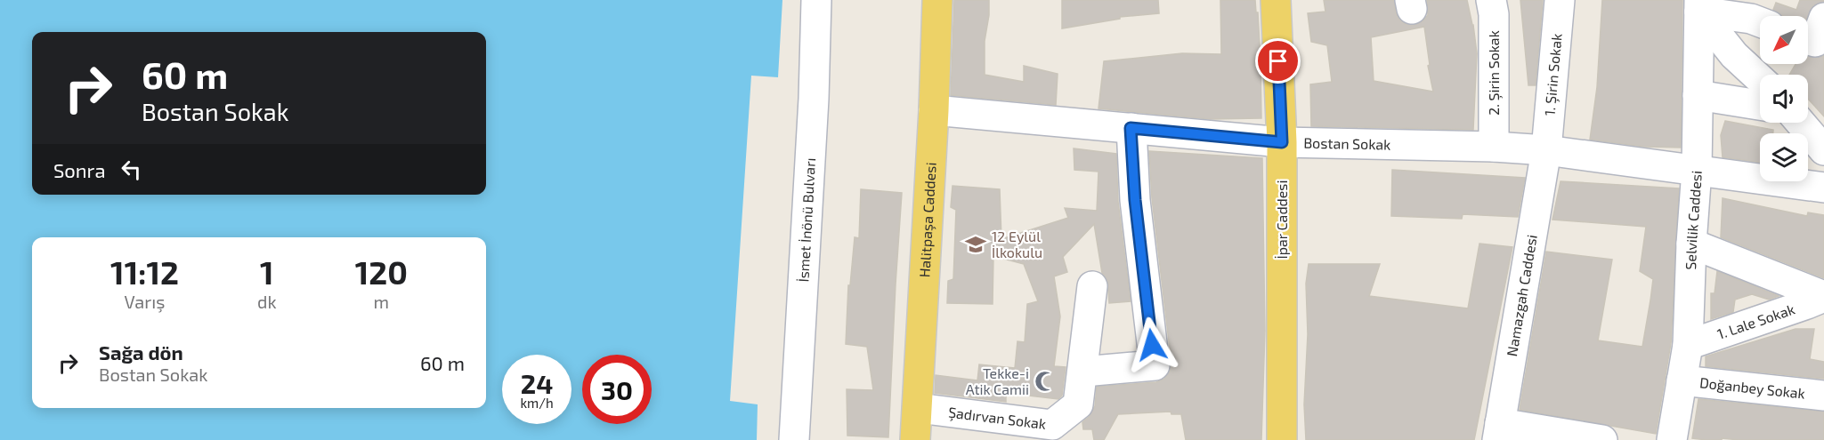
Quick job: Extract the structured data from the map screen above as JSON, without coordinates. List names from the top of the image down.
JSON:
{
  "streets": {
    "main road": ["İpar Caddesi", "Halitpaşa Caddesi"],
    "street": [
      "2. Şirin Sokak",
      "1. Şirin Sokak",
      "Bostan Sokak",
      "İsmet İnönü Bulvarı",
      "Selvilik Caddesi",
      "Namazgah Caddesi",
      "1. Lale Sokak",
      "Doğanbey Sokak",
      "Şadırvan Sokak"
    ]
  },
  "crossings": [
    ["2. Şirin Sokak", "Bostan Sokak"],
    ["1. Şirin Sokak", "Bostan Sokak"],
    ["1. Şirin Sokak", "Namazgah Caddesi"],
    ["Bostan Sokak", "İpar Caddesi"],
    ["Bostan Sokak", "Halitpaşa Caddesi"],
    ["Bostan Sokak", "Selvilik Caddesi"],
    ["Bostan Sokak", "Namazgah Caddesi"],
    ["Halitpaşa Caddesi", "Şadırvan Sokak"],
    ["Selvilik Caddesi", "1. Lale Sokak"],
    ["Selvilik Caddesi", "Doğanbey Sokak"]
  ],
  "places": {
    "school or university": ["12 Eylül İlkokulu"],
    "mosque": ["Tekke-i Atik Camii"]
  },
  "north": "bottom left",
  "page": {
    "turn": ["60 m", "Bostan Sokak"],
    "then": "Sonra",
    "eta": [
      "11:12",
      "Varış",
      "1",
      "dk",
      "120",
      "m"
    ],
    "list": [
      {
        "name": "Sağa dön",
        "note": "Bostan Sokak",
        "value": "60 m"
      }
    ],
    "speed": "24 km/h",
    "limit": "30"
  }
}
